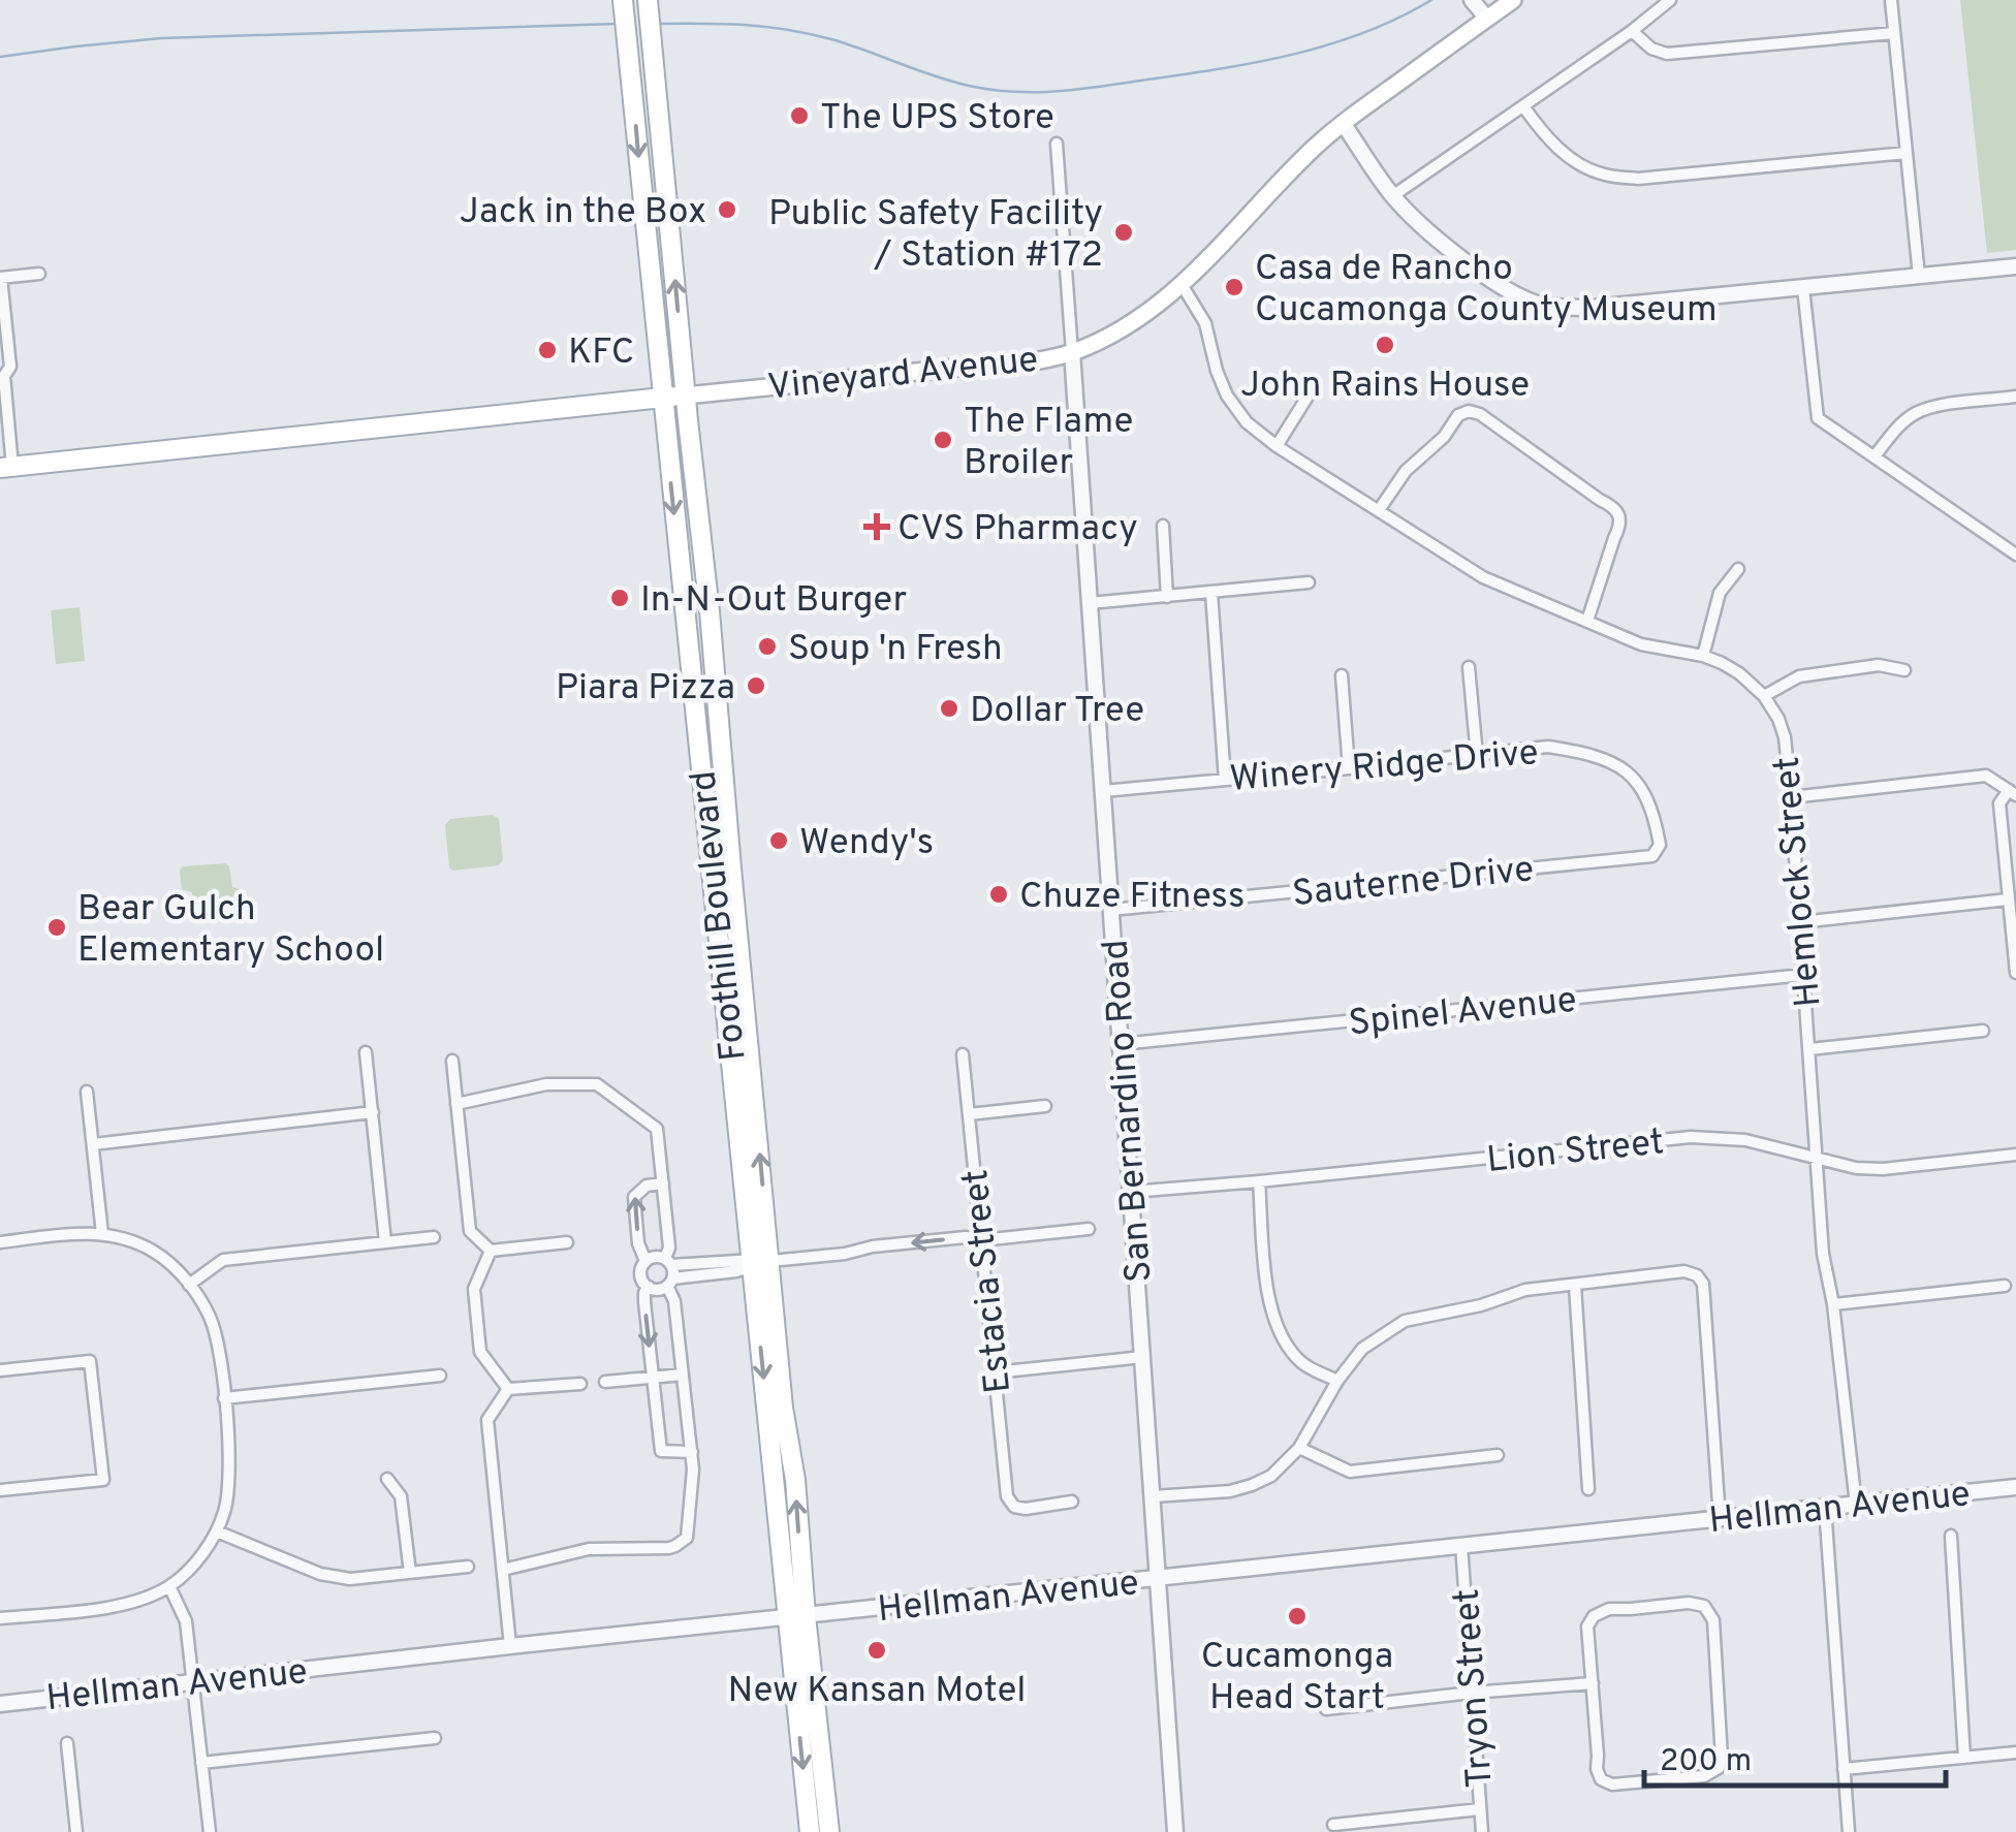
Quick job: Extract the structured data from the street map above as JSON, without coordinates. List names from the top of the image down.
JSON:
{
  "streets": {
    "main road": ["Vineyard Avenue", "Foothill Boulevard"],
    "street": [
      "Winery Ridge Drive",
      "Sauterne Drive",
      "Hemlock Street",
      "Spinel Avenue",
      "San Bernardino Road",
      "Lion Street",
      "Estacia Street",
      "Hellman Avenue",
      "Tryon Street"
    ]
  },
  "crossings": [
    ["Vineyard Avenue", "Hemlock Street"],
    ["Vineyard Avenue", "Foothill Boulevard"],
    ["Vineyard Avenue", "San Bernardino Road"],
    ["Winery Ridge Drive", "Sauterne Drive"],
    ["Winery Ridge Drive", "San Bernardino Road"],
    ["Sauterne Drive", "San Bernardino Road"],
    ["Hemlock Street", "Spinel Avenue"],
    ["Hemlock Street", "Lion Street"],
    ["Hemlock Street", "Hellman Avenue"],
    ["Foothill Boulevard", "Hellman Avenue"],
    ["Spinel Avenue", "San Bernardino Road"],
    ["San Bernardino Road", "Lion Street"],
    ["San Bernardino Road", "Hellman Avenue"],
    ["Hellman Avenue", "Tryon Street"]
  ],
  "places": {
    "other": [
      "The UPS Store",
      "Jack in the Box",
      "Public Safety Facility / Station #172",
      "Casa de Rancho Cucamonga County Museum",
      "John Rains House",
      "KFC",
      "The Flame Broiler",
      "In-N-Out Burger",
      "Soup 'n Fresh",
      "Piara Pizza",
      "Dollar Tree",
      "Wendy's",
      "Chuze Fitness",
      "Bear Gulch Elementary School",
      "Cucamonga Head Start",
      "New Kansan Motel"
    ],
    "health": ["CVS Pharmacy"]
  },
  "scale_bar": "200 m"
}
